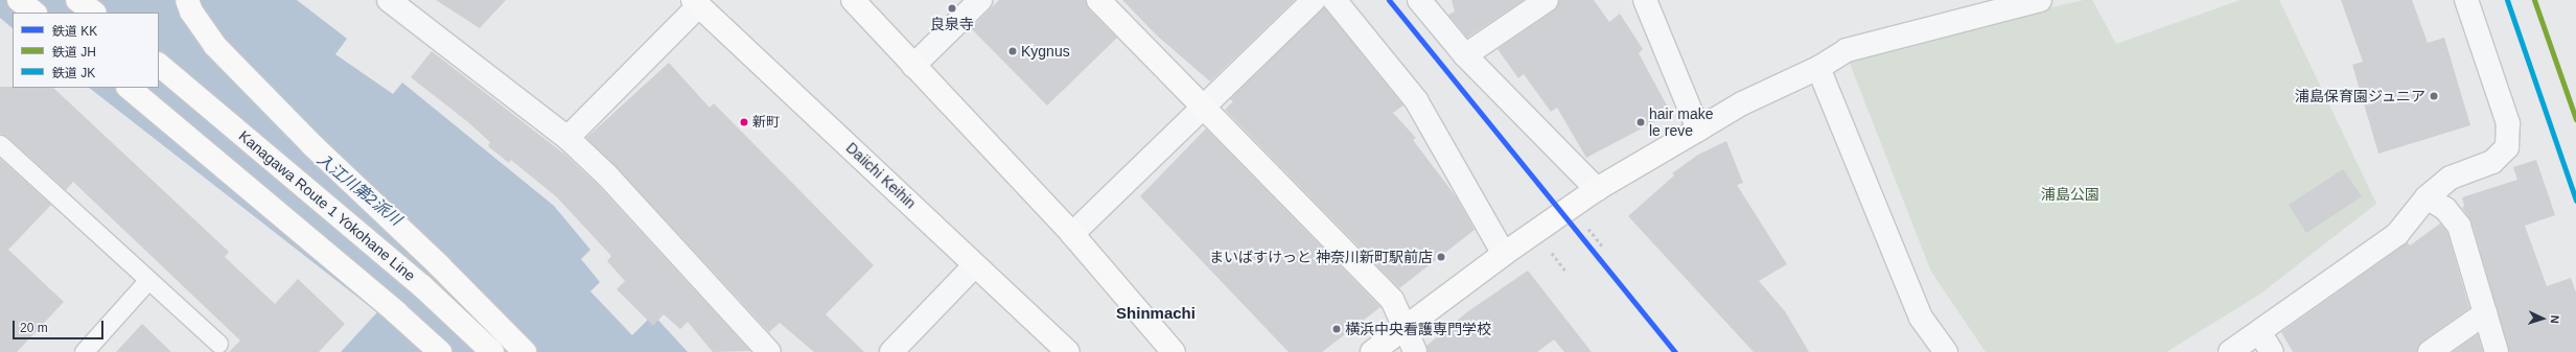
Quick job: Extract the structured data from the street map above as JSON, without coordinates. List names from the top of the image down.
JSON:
{
  "streets": {
    "main road": ["Daiichi Keihin", "Kanagawa Route 1 Yokohane Line"]
  },
  "districts": ["Shinmachi"],
  "water": ["入江川第2派川"],
  "parks": ["浦島公園"],
  "places": [
    "良泉寺",
    "Kygnus",
    "浦島保育園ジュニア",
    "新町",
    "hair make le reve",
    "まいばすけっと 神奈川新町駅前店",
    "横浜中央看護専門学校"
  ],
  "lines": ["rail line KK", "rail line JH", "rail line JK"],
  "legend": ["鉄道 KK", "鉄道 JH", "鉄道 JK"],
  "scale_bar": "20 m",
  "north": "right"
}
